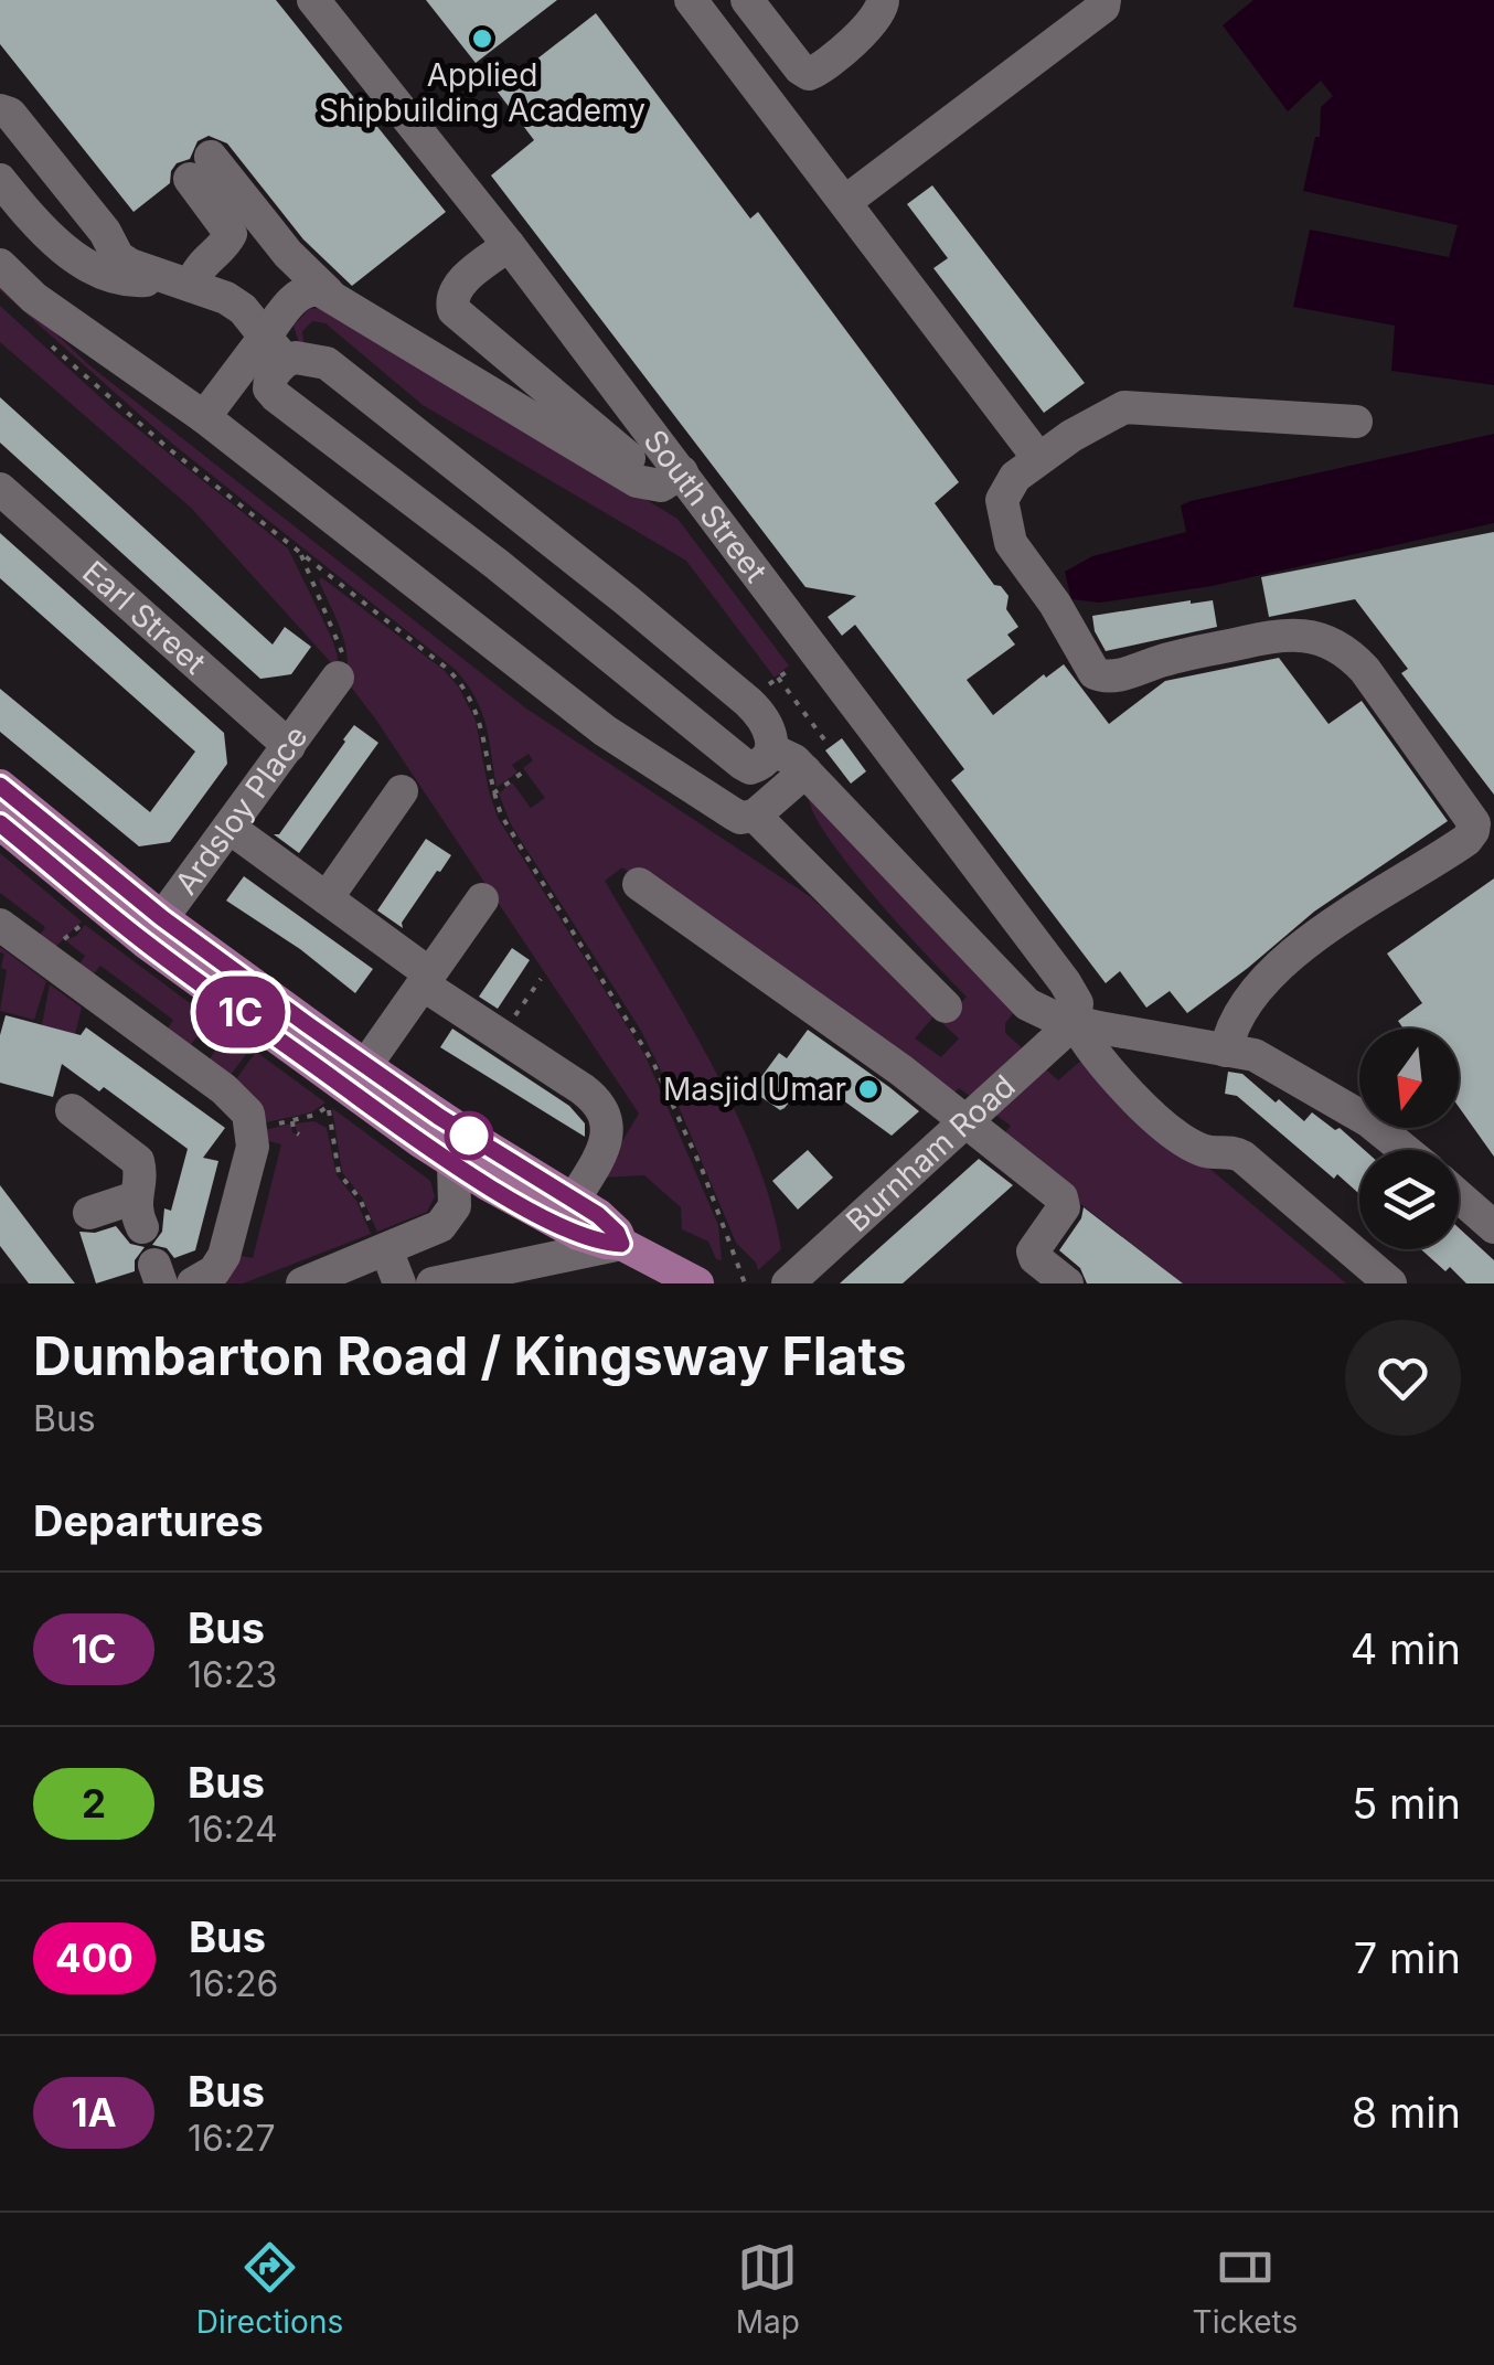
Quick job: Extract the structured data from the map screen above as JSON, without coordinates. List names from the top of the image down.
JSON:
{
  "streets": {
    "street": [
      "South Street",
      "Earl Street",
      "Ardsloy Place",
      "Burnham Road"
    ]
  },
  "crossings": [
    ["South Street", "Burnham Road"],
    ["Earl Street", "Ardsloy Place"]
  ],
  "places": ["Applied Shipbuilding Academy", "Masjid Umar"],
  "lines": ["bus line 1C"],
  "north": "bottom",
  "page": {
    "on_map": "1C",
    "heading": [
      ["Dumbarton Road / Kingsway Flats", "Bus"],
      "Departures"
    ],
    "list": [
      {
        "mark": "1C",
        "name": "Bus",
        "note": "16:23",
        "value": "4 min"
      },
      {
        "mark": "2",
        "name": "Bus",
        "note": "16:24",
        "value": "5 min"
      },
      {
        "mark": "400",
        "name": "Bus",
        "note": "16:26",
        "value": "7 min"
      },
      {
        "mark": "1A",
        "name": "Bus",
        "note": "16:27",
        "value": "8 min"
      }
    ],
    "tabs": ["Directions", "Map", "Tickets"]
  }
}
